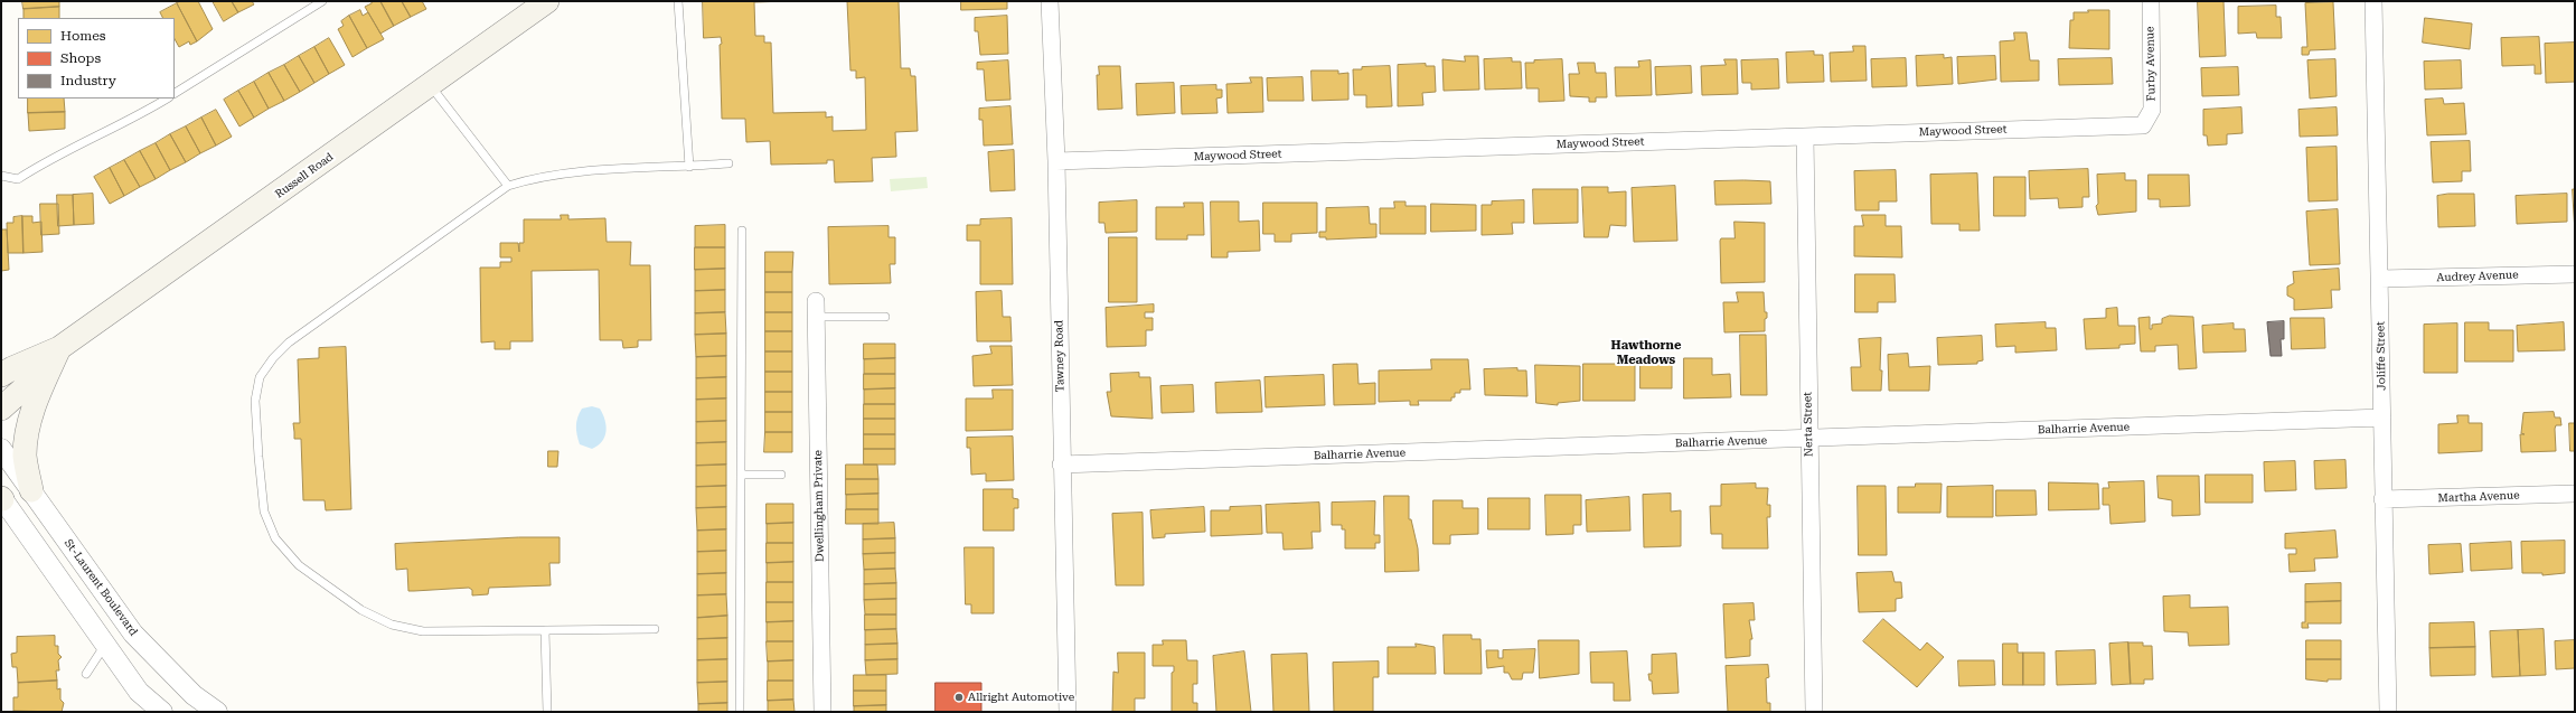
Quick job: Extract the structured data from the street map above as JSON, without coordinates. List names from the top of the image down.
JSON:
{
  "streets": {
    "main road": ["Russell Road"],
    "street": [
      "Furby Avenue",
      "Maywood Street",
      "Audrey Avenue",
      "Tawney Road",
      "Joliffe Street",
      "Nerta Street",
      "Balharrie Avenue",
      "Martha Avenue",
      "Dwellingham Private",
      "St-Laurent Boulevard"
    ]
  },
  "crossings": [
    ["Furby Avenue", "Maywood Street"],
    ["Maywood Street", "Tawney Road"],
    ["Maywood Street", "Nerta Street"],
    ["Audrey Avenue", "Joliffe Street"],
    ["Tawney Road", "Balharrie Avenue"],
    ["Joliffe Street", "Balharrie Avenue"],
    ["Joliffe Street", "Martha Avenue"],
    ["Nerta Street", "Balharrie Avenue"]
  ],
  "districts": ["Hawthorne Meadows"],
  "places": ["Allright Automotive"],
  "legend": ["Homes", "Shops", "Industry"]
}
